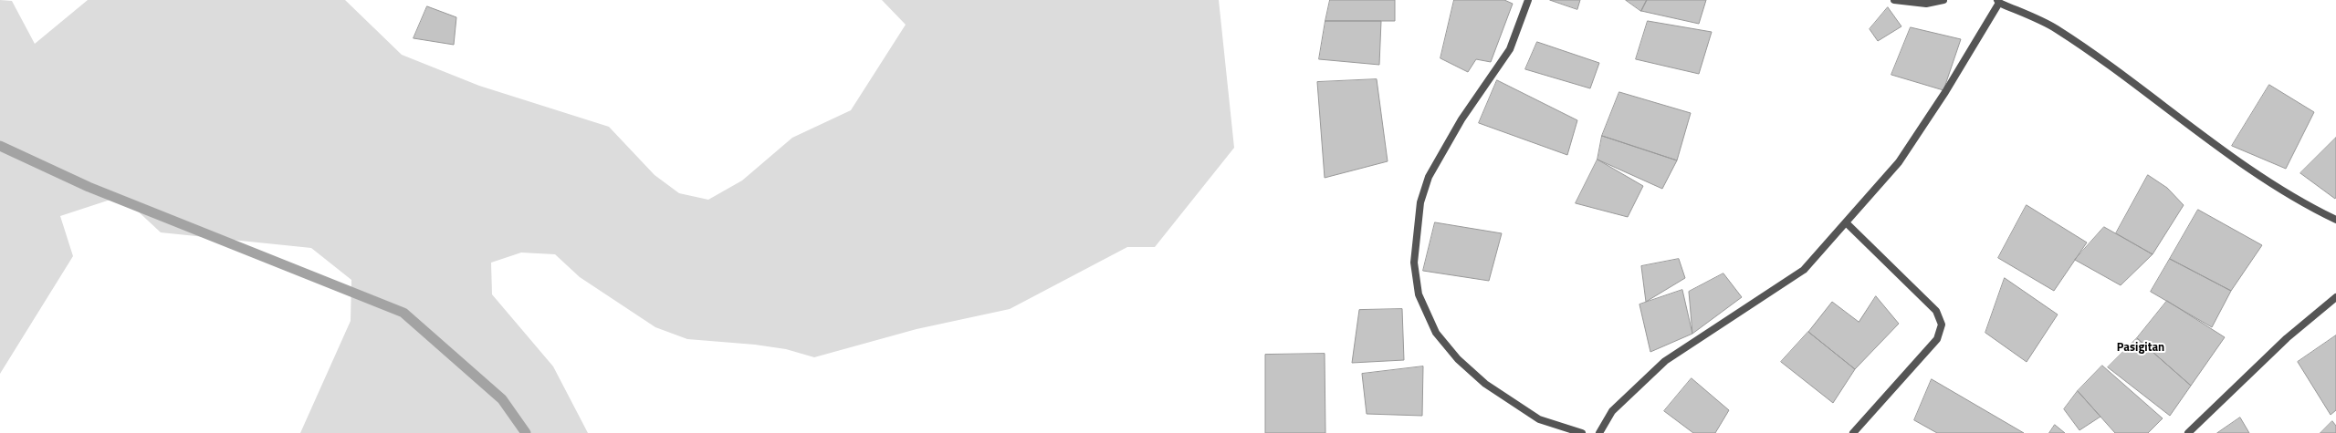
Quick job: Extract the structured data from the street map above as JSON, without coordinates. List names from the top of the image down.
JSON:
{
  "districts": ["Pasigitan"]
}
